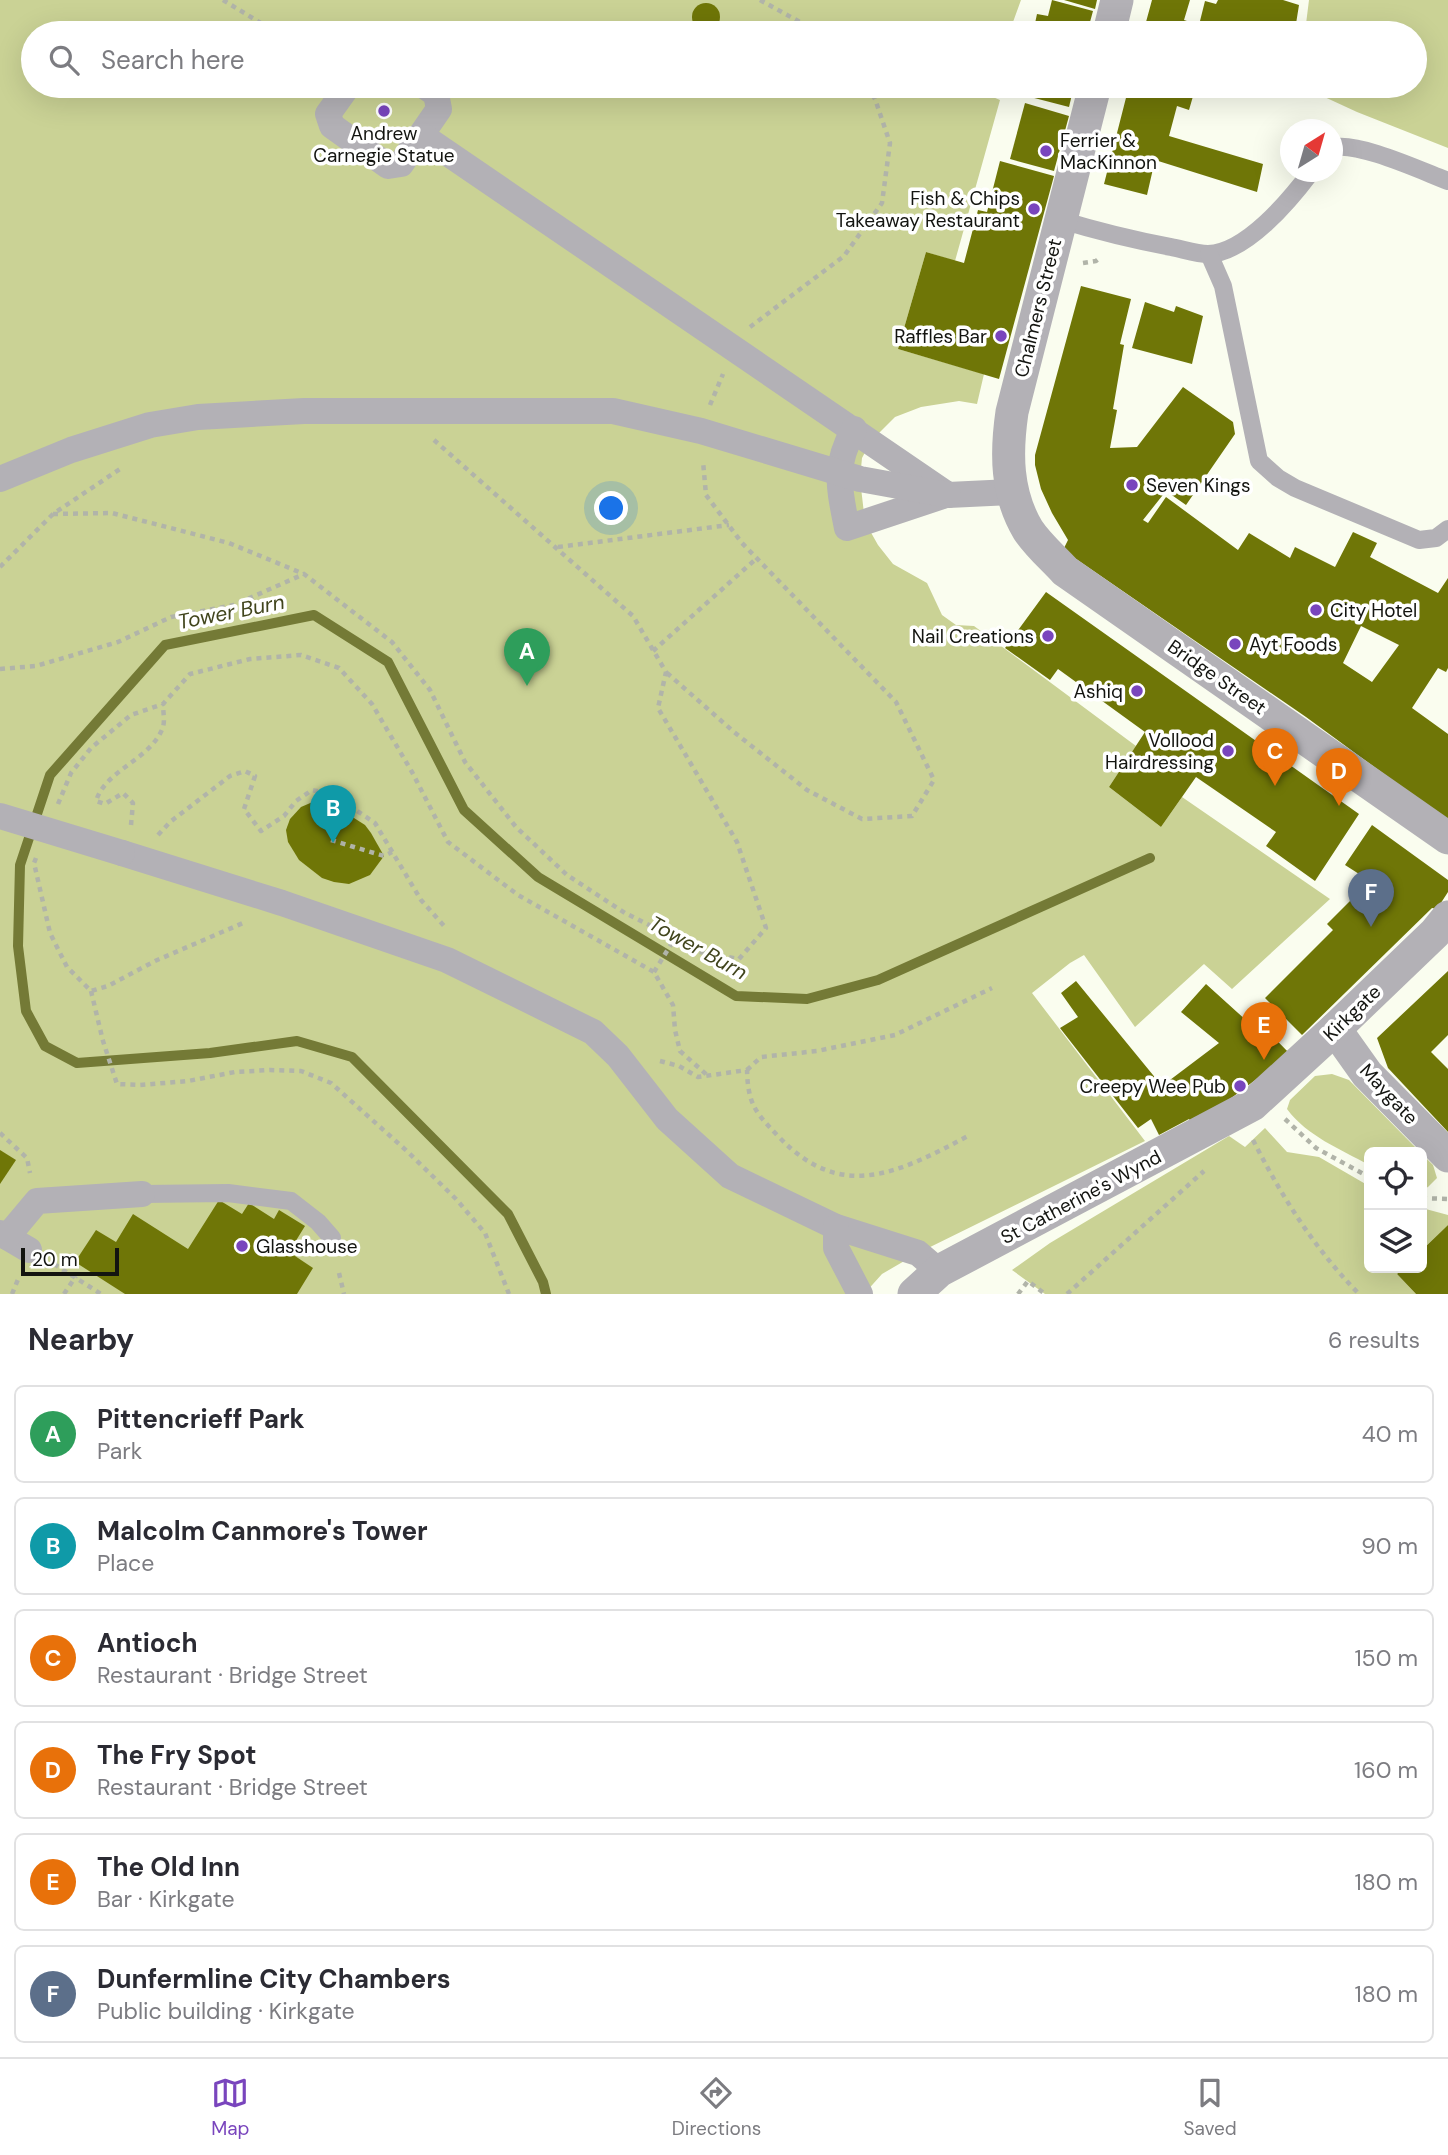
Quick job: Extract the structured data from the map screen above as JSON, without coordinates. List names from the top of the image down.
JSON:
{
  "streets": {
    "street": [
      "Chalmers Street",
      "Bridge Street",
      "Kirkgate",
      "Maygate",
      "St Catherine's Wynd"
    ]
  },
  "crossings": [
    ["Chalmers Street", "Bridge Street"],
    ["Kirkgate", "Maygate"],
    ["Kirkgate", "St Catherine's Wynd"]
  ],
  "water": ["Tower Burn"],
  "places": [
    "Andrew Carnegie Statue",
    "Ferrier & MacKinnon",
    "Fish & Chips Takeaway Restaurant",
    "Raffles Bar",
    "Seven Kings",
    "City Hotel",
    "Nail Creations",
    "Ayt Foods",
    "Ashiq",
    "Vollood Hairdressing",
    "Creepy Wee Pub",
    "Glasshouse"
  ],
  "scale_bar": "20 m",
  "north": "top right",
  "page": {
    "search": "Search here",
    "pins": [
      "A",
      "C",
      "D",
      "B",
      "F",
      "E"
    ],
    "scale": "20 m",
    "heading": ["Nearby", "6 results"],
    "list": [
      {
        "mark": "A",
        "name": "Pittencrieff Park",
        "note": "Park",
        "value": "40 m"
      },
      {
        "mark": "B",
        "name": "Malcolm Canmore's Tower",
        "note": "Place",
        "value": "90 m"
      },
      {
        "mark": "C",
        "name": "Antioch",
        "note": "Restaurant · Bridge Street",
        "value": "150 m"
      },
      {
        "mark": "D",
        "name": "The Fry Spot",
        "note": "Restaurant · Bridge Street",
        "value": "160 m"
      },
      {
        "mark": "E",
        "name": "The Old Inn",
        "note": "Bar · Kirkgate",
        "value": "180 m"
      },
      {
        "mark": "F",
        "name": "Dunfermline City Chambers",
        "note": "Public building · Kirkgate",
        "value": "180 m"
      }
    ],
    "nav": ["Map", "Directions", "Saved"]
  }
}
